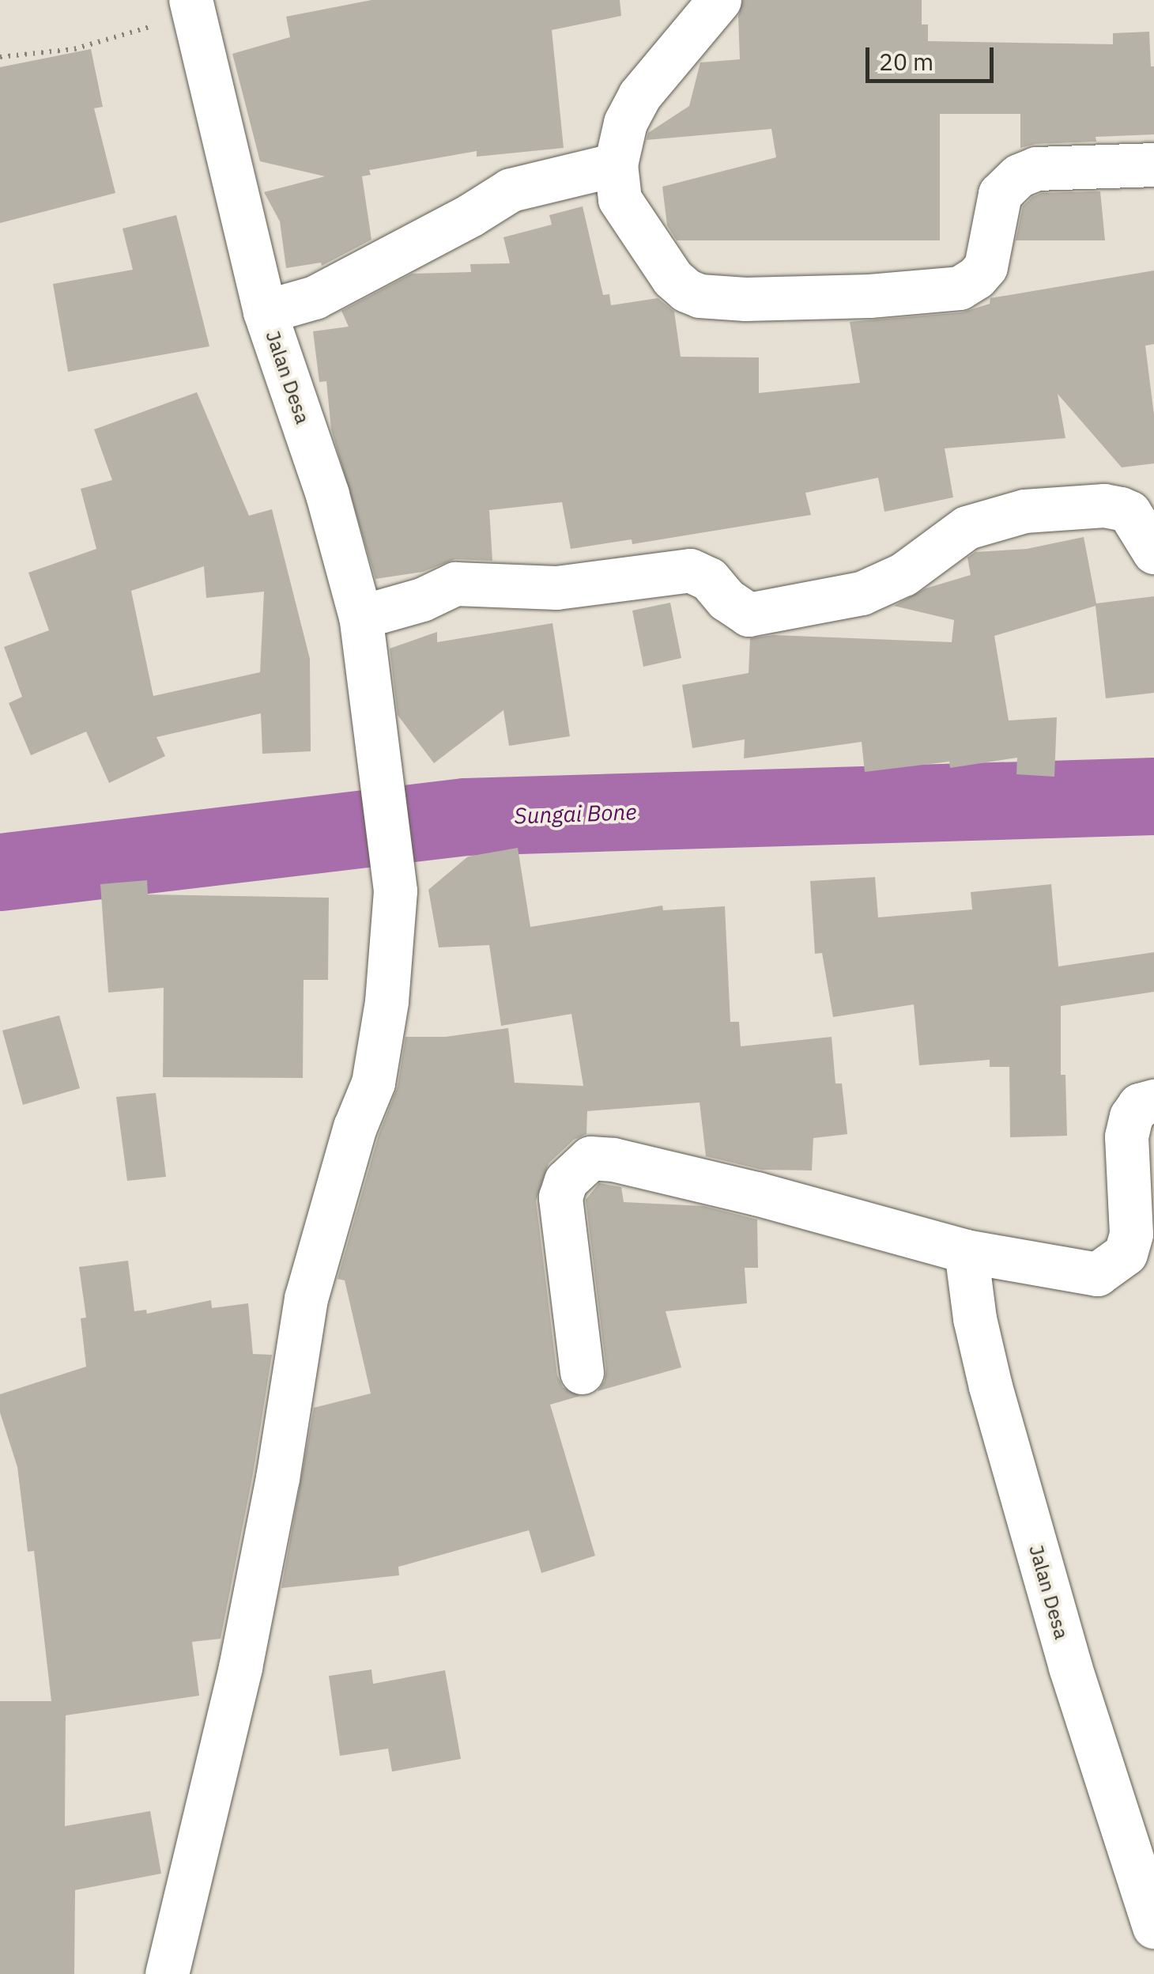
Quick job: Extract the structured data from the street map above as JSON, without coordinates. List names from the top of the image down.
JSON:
{
  "streets": {
    "street": ["Jalan Desa"]
  },
  "water": ["Sungai Bone"],
  "scale_bar": "20 m"
}
